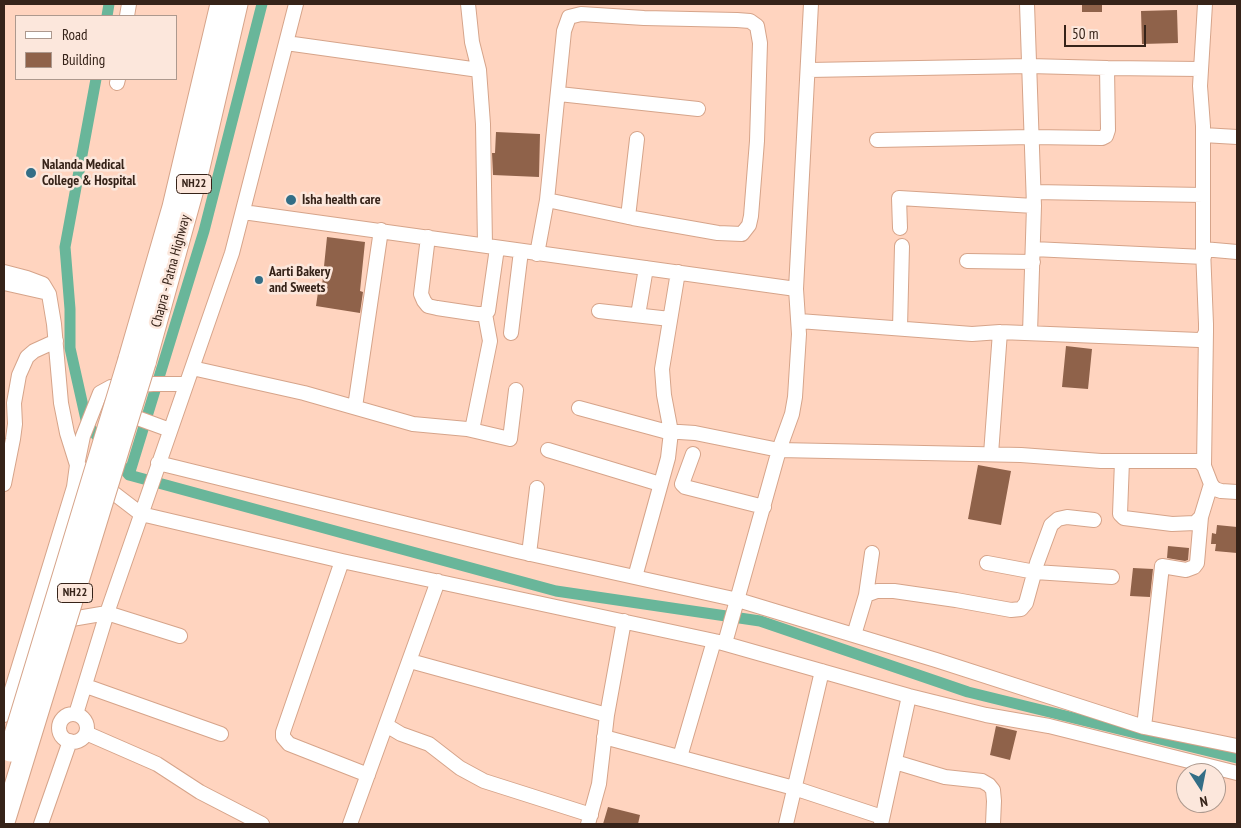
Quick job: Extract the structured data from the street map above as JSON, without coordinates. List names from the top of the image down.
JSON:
{
  "streets": {
    "highway": ["NH22", "Chapra - Patna Highway"]
  },
  "crossings": [
    ["NH22", "Chapra - Patna Highway"]
  ],
  "places": ["Nalanda Medical College & Hospital", "Isha health care", "Aarti Bakery and Sweets"],
  "legend": ["Road", "Building"],
  "scale_bar": "50 m",
  "north": "bottom"
}
